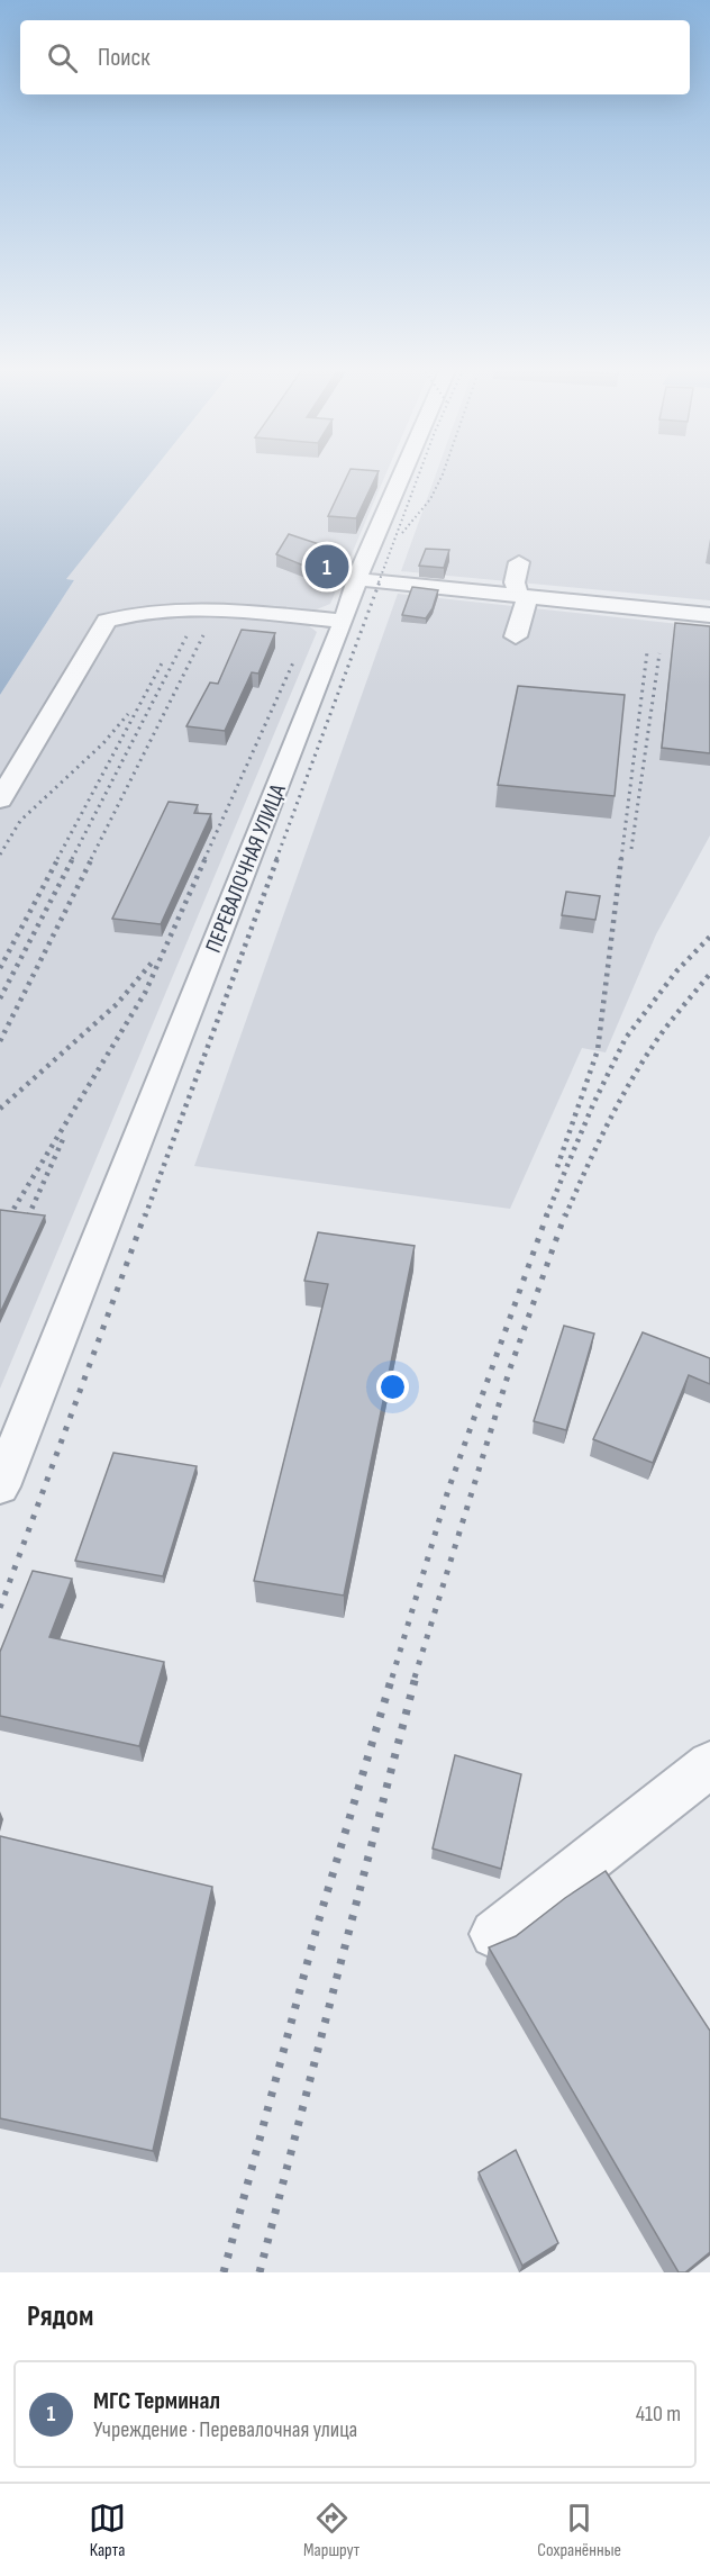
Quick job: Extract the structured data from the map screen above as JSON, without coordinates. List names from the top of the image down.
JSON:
{
  "streets": {
    "street": ["ПЕРЕВАЛОЧНАЯ УЛИЦА"]
  },
  "page": {
    "search": "Поиск",
    "pins": "1",
    "heading": "Рядом",
    "list": [
      {
        "mark": "1",
        "name": "МГС Терминал",
        "note": "Учреждение · Перевалочная улица",
        "value": "410 m"
      }
    ],
    "nav": ["Карта", "Маршрут", "Сохранённые"]
  }
}
